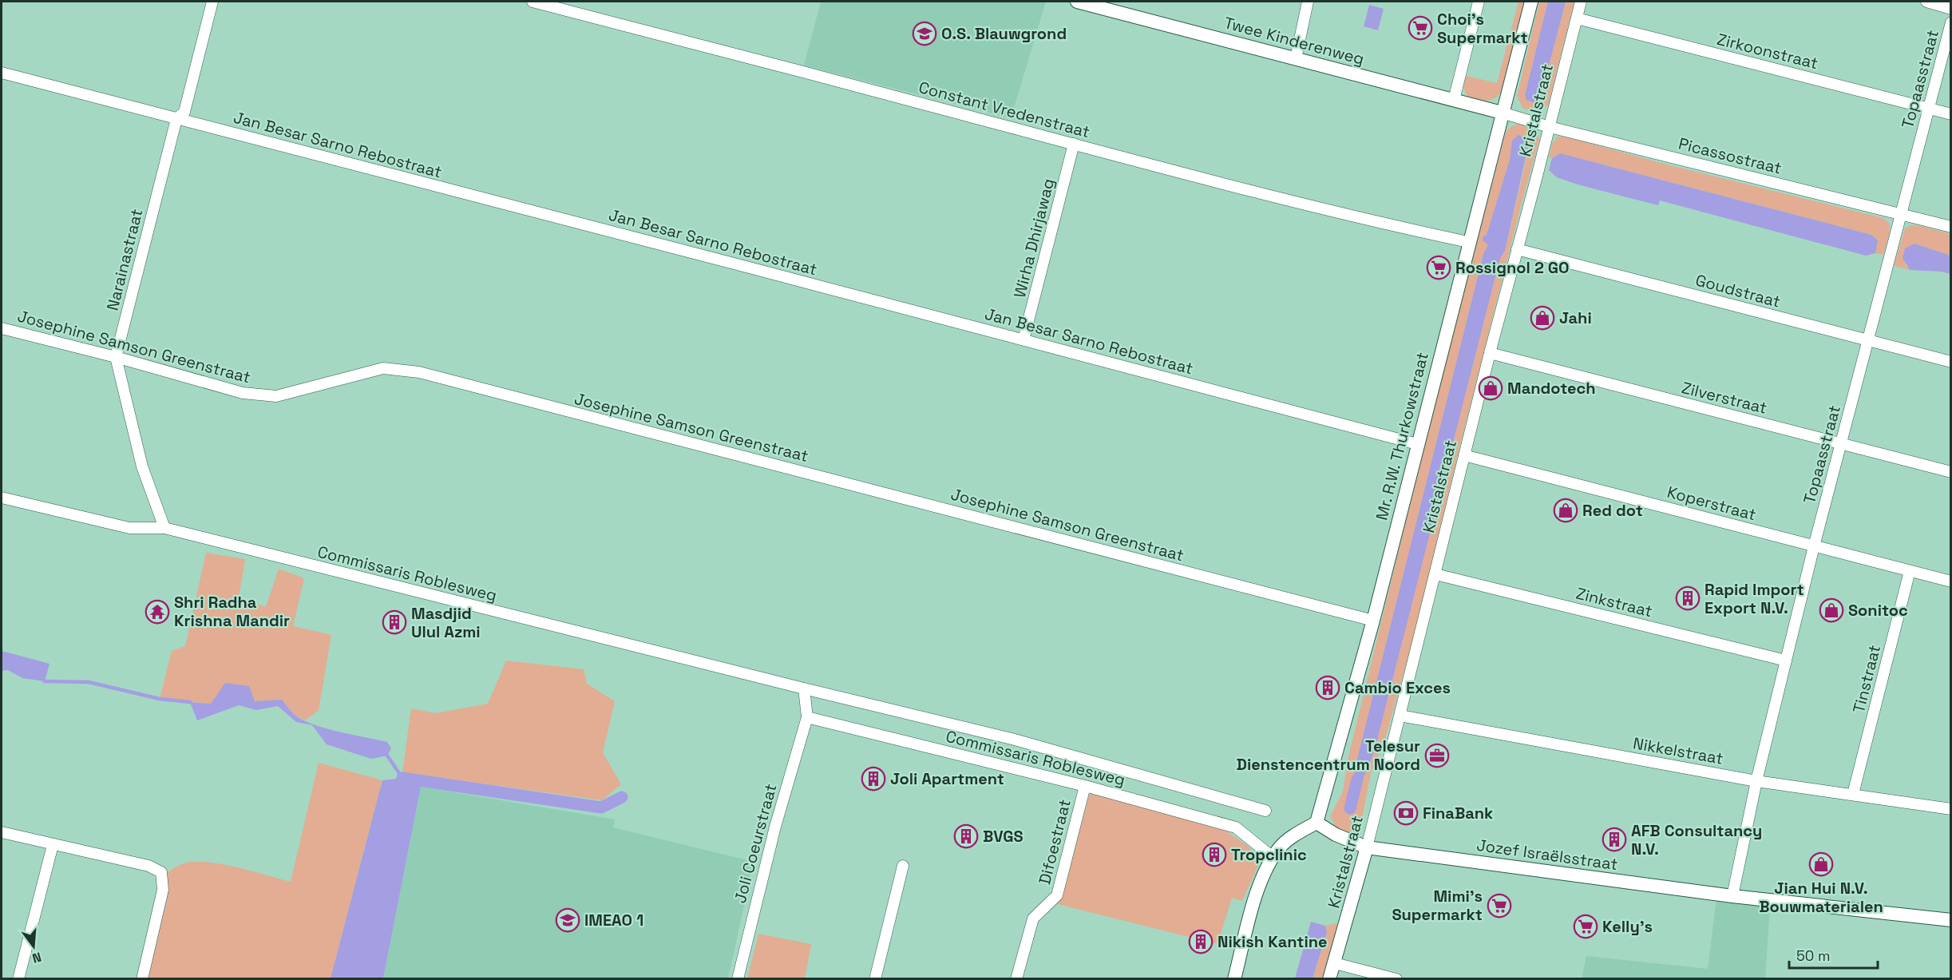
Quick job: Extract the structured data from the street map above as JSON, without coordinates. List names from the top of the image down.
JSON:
{
  "streets": {
    "street": [
      "Twee Kinderenweg",
      "Zirkoonstraat",
      "Topaasstraat",
      "Constant Vredenstraat",
      "Kristalstraat",
      "Jan Besar Sarno Rebostraat",
      "Picassostraat",
      "Wirha Dhirjawag",
      "Narainastraat",
      "Goudstraat",
      "Josephine Samson Greenstraat",
      "Zilverstraat",
      "Mr. R.W. Thurkowstraat",
      "Koperstraat",
      "Commissaris Roblesweg",
      "Zinkstraat",
      "Tinstraat",
      "Nikkelstraat",
      "Difoestraat",
      "Joli Coeurstraat",
      "Jozef Israëlsstraat"
    ]
  },
  "crossings": [
    ["Twee Kinderenweg", "Picassostraat"],
    ["Twee Kinderenweg", "Mr. R.W. Thurkowstraat"],
    ["Zirkoonstraat", "Topaasstraat"],
    ["Zirkoonstraat", "Kristalstraat"],
    ["Topaasstraat", "Picassostraat"],
    ["Topaasstraat", "Goudstraat"],
    ["Topaasstraat", "Zilverstraat"],
    ["Topaasstraat", "Koperstraat"],
    ["Topaasstraat", "Zinkstraat"],
    ["Topaasstraat", "Nikkelstraat"],
    ["Topaasstraat", "Jozef Israëlsstraat"],
    ["Constant Vredenstraat", "Wirha Dhirjawag"],
    ["Constant Vredenstraat", "Mr. R.W. Thurkowstraat"],
    ["Kristalstraat", "Picassostraat"],
    ["Kristalstraat", "Goudstraat"],
    ["Kristalstraat", "Zilverstraat"],
    ["Kristalstraat", "Koperstraat"],
    ["Kristalstraat", "Zinkstraat"],
    ["Kristalstraat", "Nikkelstraat"],
    ["Kristalstraat", "Jozef Israëlsstraat"],
    ["Jan Besar Sarno Rebostraat", "Wirha Dhirjawag"],
    ["Jan Besar Sarno Rebostraat", "Narainastraat"],
    ["Jan Besar Sarno Rebostraat", "Mr. R.W. Thurkowstraat"],
    ["Picassostraat", "Mr. R.W. Thurkowstraat"],
    ["Narainastraat", "Josephine Samson Greenstraat"],
    ["Narainastraat", "Commissaris Roblesweg"],
    ["Josephine Samson Greenstraat", "Mr. R.W. Thurkowstraat"],
    ["Mr. R.W. Thurkowstraat", "Jozef Israëlsstraat"],
    ["Koperstraat", "Tinstraat"],
    ["Commissaris Roblesweg", "Difoestraat"],
    ["Commissaris Roblesweg", "Joli Coeurstraat"],
    ["Tinstraat", "Nikkelstraat"]
  ],
  "places": {
    "supermarket": [
      "Choi's Supermarkt",
      "Rossignol 2 GO",
      "Mimi's Supermarkt",
      "Kelly's"
    ],
    "school or university": ["O.S. Blauwgrond", "IMEAO 1"],
    "shop": [
      "Jahi",
      "Mandotech",
      "Red dot",
      "Sonitoc",
      "Jian Hui N.V. Bouwmaterialen"
    ],
    "building": [
      "Rapid Import Export N.V.",
      "Masdjid Ulul Azmi",
      "Cambio Exces",
      "Joli Apartment",
      "BVGS",
      "AFB Consultancy N.V.",
      "Tropclinic",
      "Nikish Kantine"
    ],
    "temple": ["Shri Radha Krishna Mandir"],
    "office": ["Telesur Dienstencentrum Noord"],
    "bank": ["FinaBank"]
  },
  "scale_bar": "50 m",
  "north": "bottom"
}
